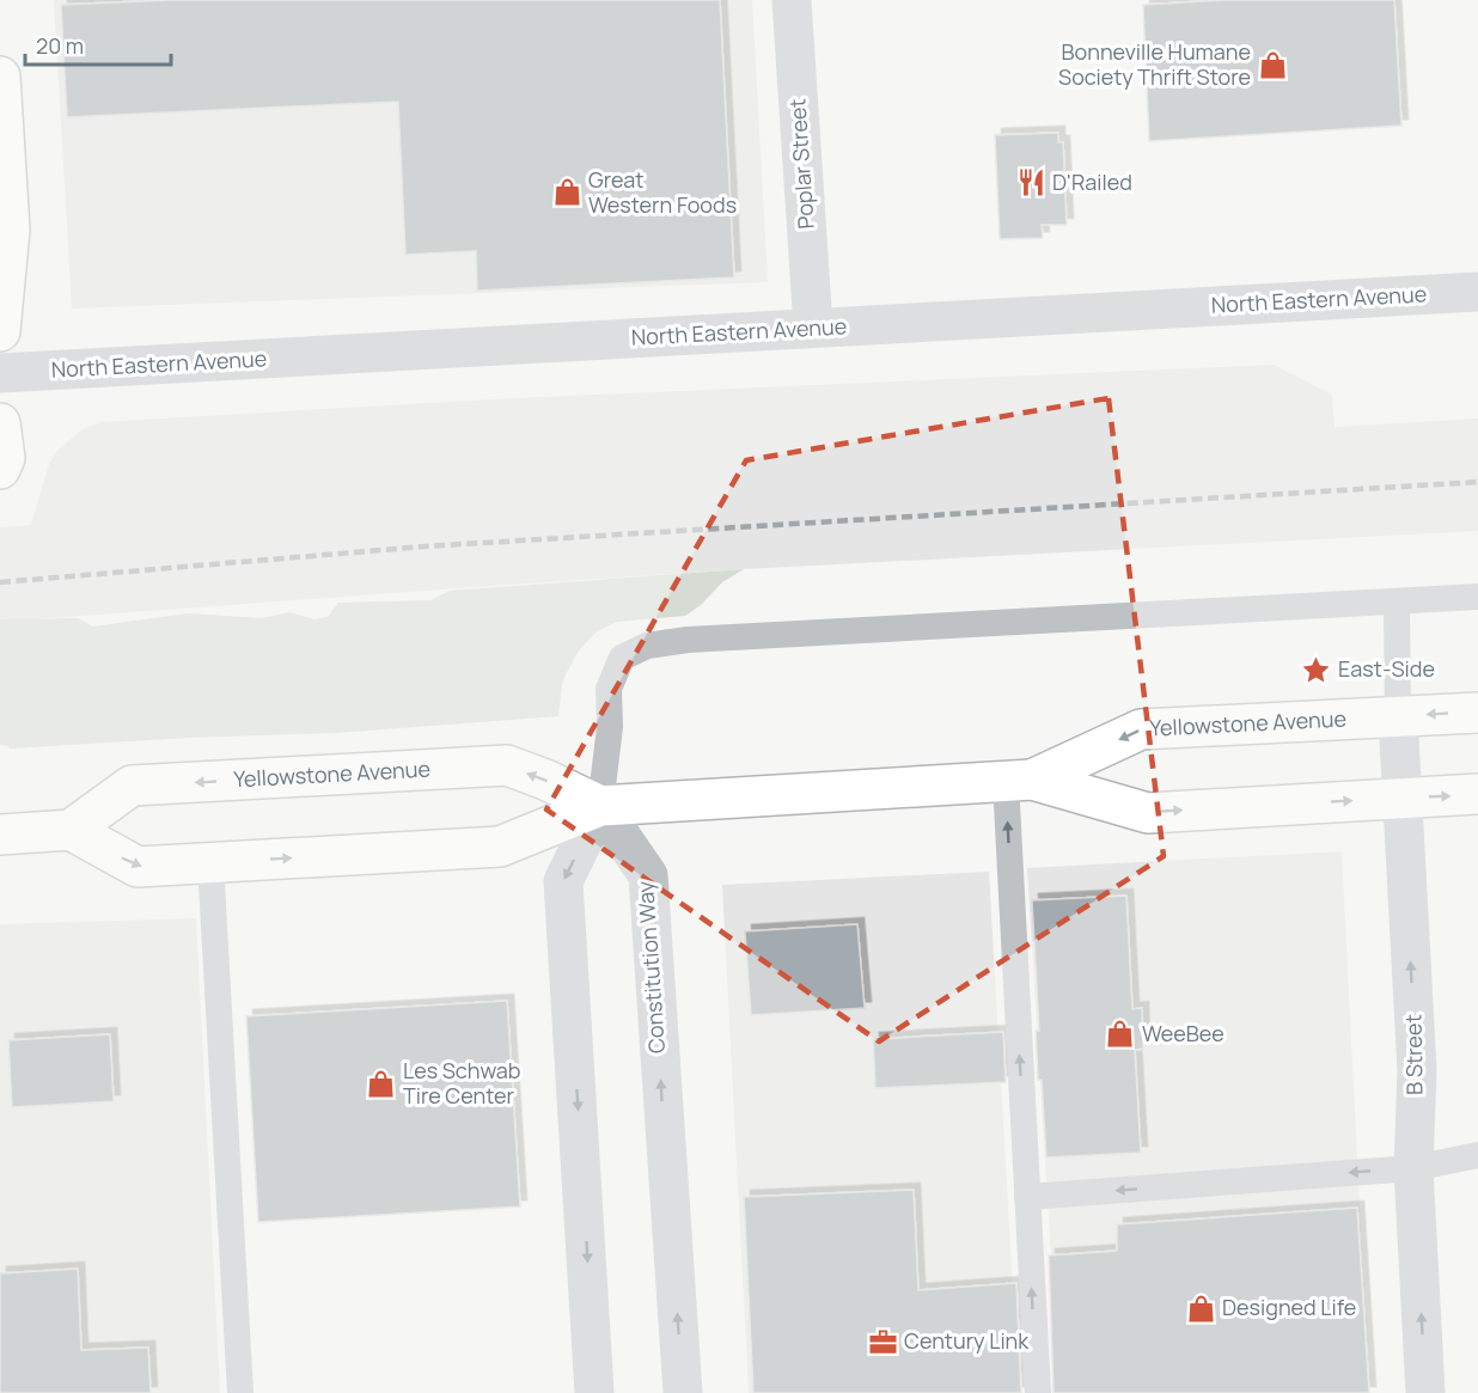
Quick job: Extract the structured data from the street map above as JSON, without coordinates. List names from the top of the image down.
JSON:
{
  "streets": {
    "main road": ["Yellowstone Avenue"],
    "street": [
      "Poplar Street",
      "North Eastern Avenue",
      "Constitution Way",
      "B Street"
    ]
  },
  "crossings": [
    ["Poplar Street", "North Eastern Avenue"],
    ["Yellowstone Avenue", "Constitution Way"],
    ["Yellowstone Avenue", "B Street"]
  ],
  "one_way": ["B Street"],
  "places": {
    "shop": [
      "Bonneville Humane Society Thrift Store",
      "Great Western Foods",
      "WeeBee",
      "Les Schwab Tire Center",
      "Designed Life"
    ],
    "restaurant": ["D'Railed"],
    "place": ["East-Side"],
    "office": ["Century Link"]
  },
  "scale_bar": "20 m"
}
